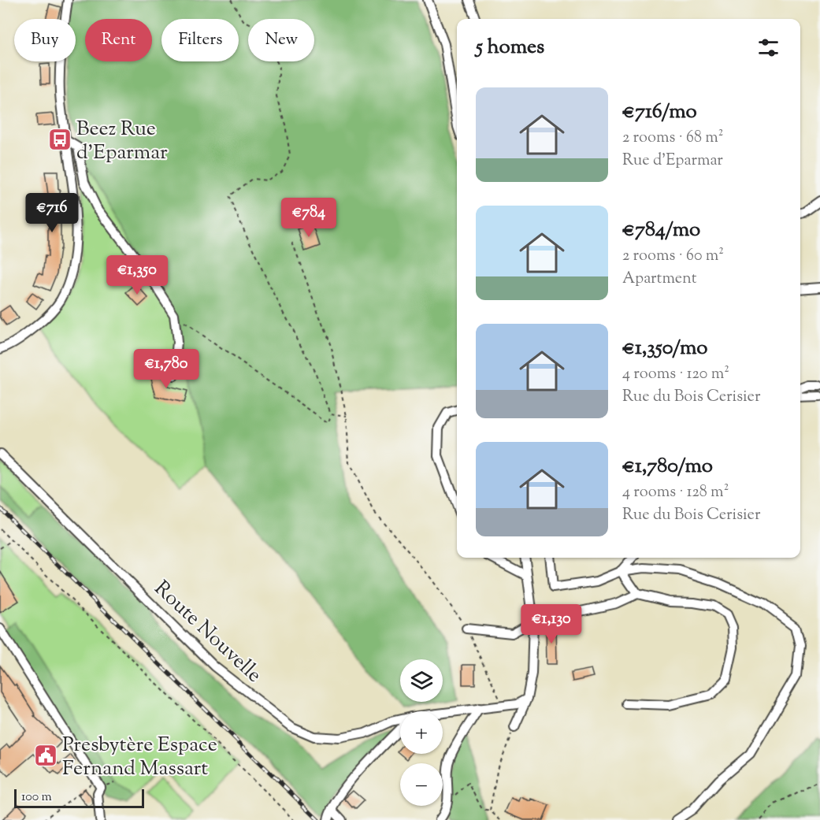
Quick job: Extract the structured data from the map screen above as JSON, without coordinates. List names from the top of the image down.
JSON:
{
  "streets": {
    "street": ["Route Nouvelle"]
  },
  "places": {
    "bus stop": ["Beez Rue d'Eparmar"],
    "public building": ["Presbytère Espace Fernand Massart"]
  },
  "scale_bar": "100 m",
  "page": {
    "chip": [
      "Buy",
      "Rent",
      "Filters",
      "New"
    ],
    "heading": "5 homes",
    "list": [
      {
        "name": "€716/mo",
        "note": "2 rooms · 68 m² · Rue d'Eparmar"
      },
      {
        "name": "€784/mo",
        "note": "2 rooms · 60 m² · Apartment"
      },
      {
        "name": "€1,350/mo",
        "note": "4 rooms · 120 m² · Rue du Bois Cerisier"
      },
      {
        "name": "€1,780/mo",
        "note": "4 rooms · 128 m² · Rue du Bois Cerisier"
      }
    ],
    "price": [
      "€716",
      "€784",
      "€1,350",
      "€1,780",
      "€1,130"
    ],
    "map_buttons": ["+", "−"],
    "scale": "100 m"
  }
}
